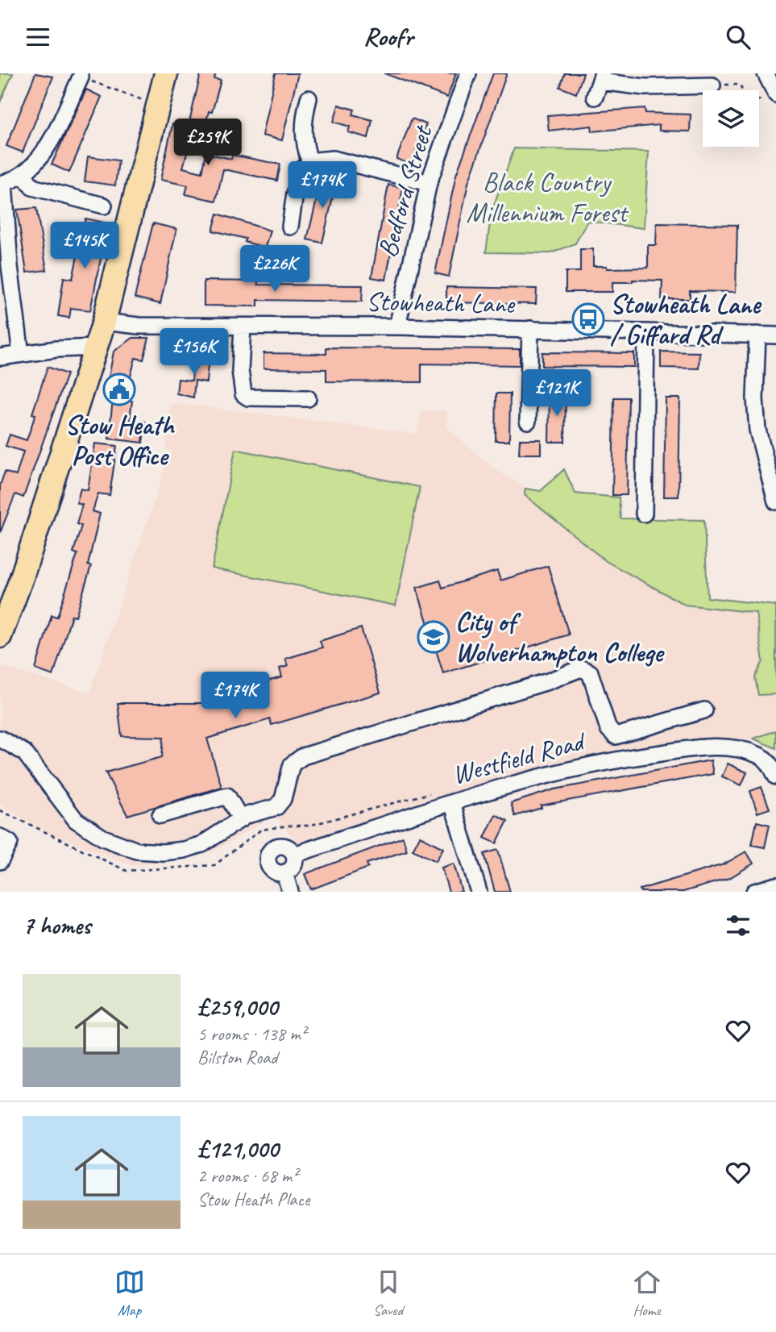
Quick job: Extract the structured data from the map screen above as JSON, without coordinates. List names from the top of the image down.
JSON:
{
  "streets": {
    "street": ["Bedford Street", "Stowheath Lane", "Westfield Road"]
  },
  "crossings": [
    ["Bedford Street", "Stowheath Lane"]
  ],
  "parks": ["Black Country Millennium Forest"],
  "places": {
    "bus stop": ["Stowheath Lane / Giffard Rd"],
    "public building": ["Stow Heath Post Office"],
    "school or university": ["City of Wolverhampton College"]
  },
  "page": {
    "header": "Roofr",
    "price": [
      "£259K",
      "£174K",
      "£145K",
      "£226K",
      "£156K",
      "£121K",
      "£174K"
    ],
    "heading": "7 homes",
    "list": [
      {
        "name": "£259,000",
        "note": "5 rooms · 138 m² · Bilston Road"
      },
      {
        "name": "£121,000",
        "note": "2 rooms · 68 m² · Stow Heath Place"
      }
    ],
    "tabs": ["Map", "Saved", "Home"]
  }
}
